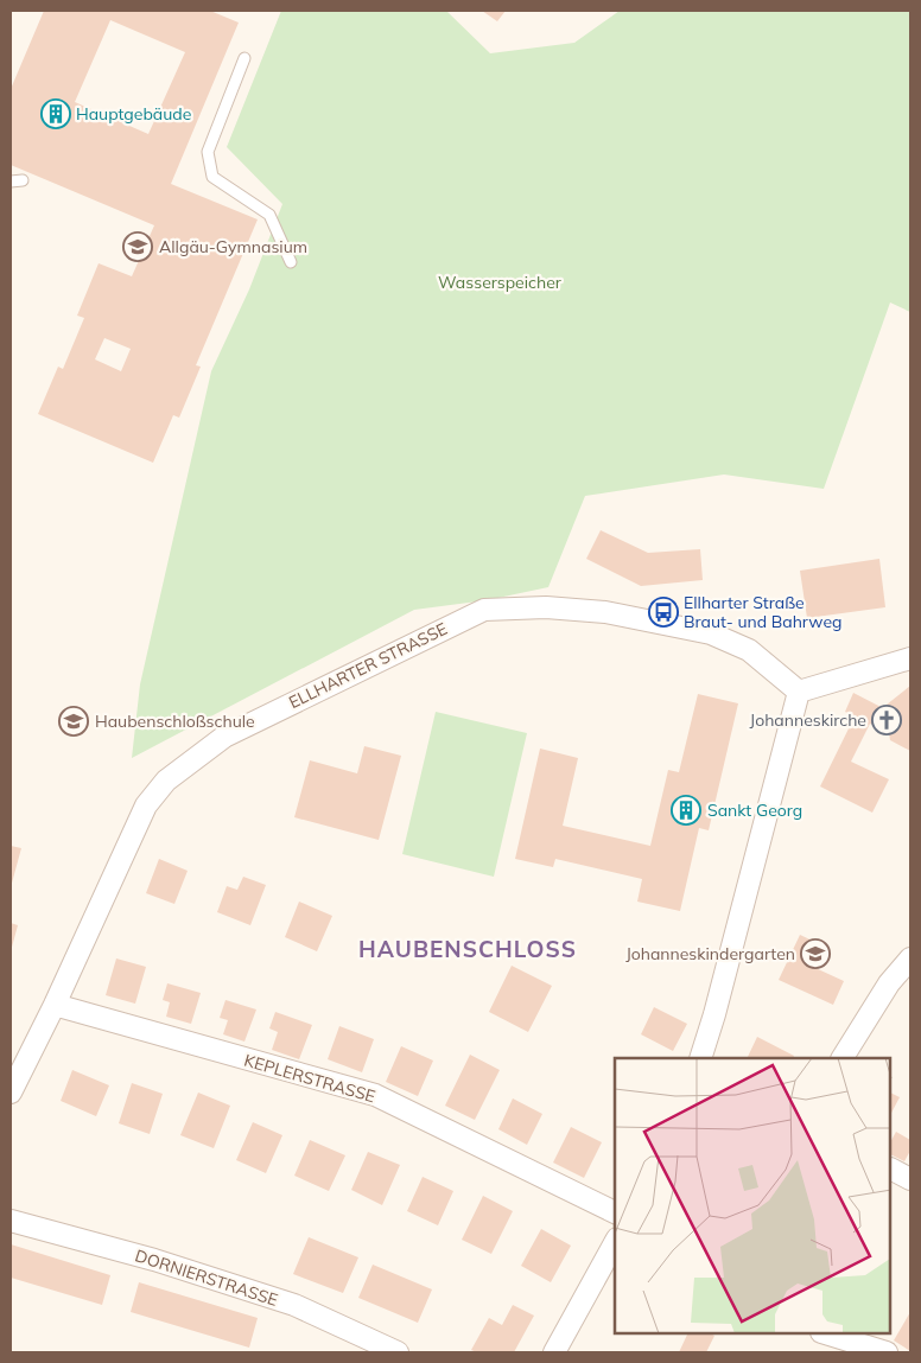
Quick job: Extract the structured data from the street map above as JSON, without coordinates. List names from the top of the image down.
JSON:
{
  "streets": {
    "street": ["ELLHARTER STRASSE", "KEPLERSTRASSE", "DORNIERSTRASSE"]
  },
  "crossings": [
    ["ELLHARTER STRASSE", "KEPLERSTRASSE"]
  ],
  "districts": ["HAUBENSCHLOSS"],
  "parks": ["Wasserspeicher"],
  "places": {
    "building": ["Hauptgebäude", "Sankt Georg"],
    "school or university": ["Allgäu-Gymnasium", "Haubenschloßschule", "Johanneskindergarten"],
    "bus stop": ["Ellharter Straße Braut- und Bahrweg"],
    "church": ["Johanneskirche"]
  }
}
